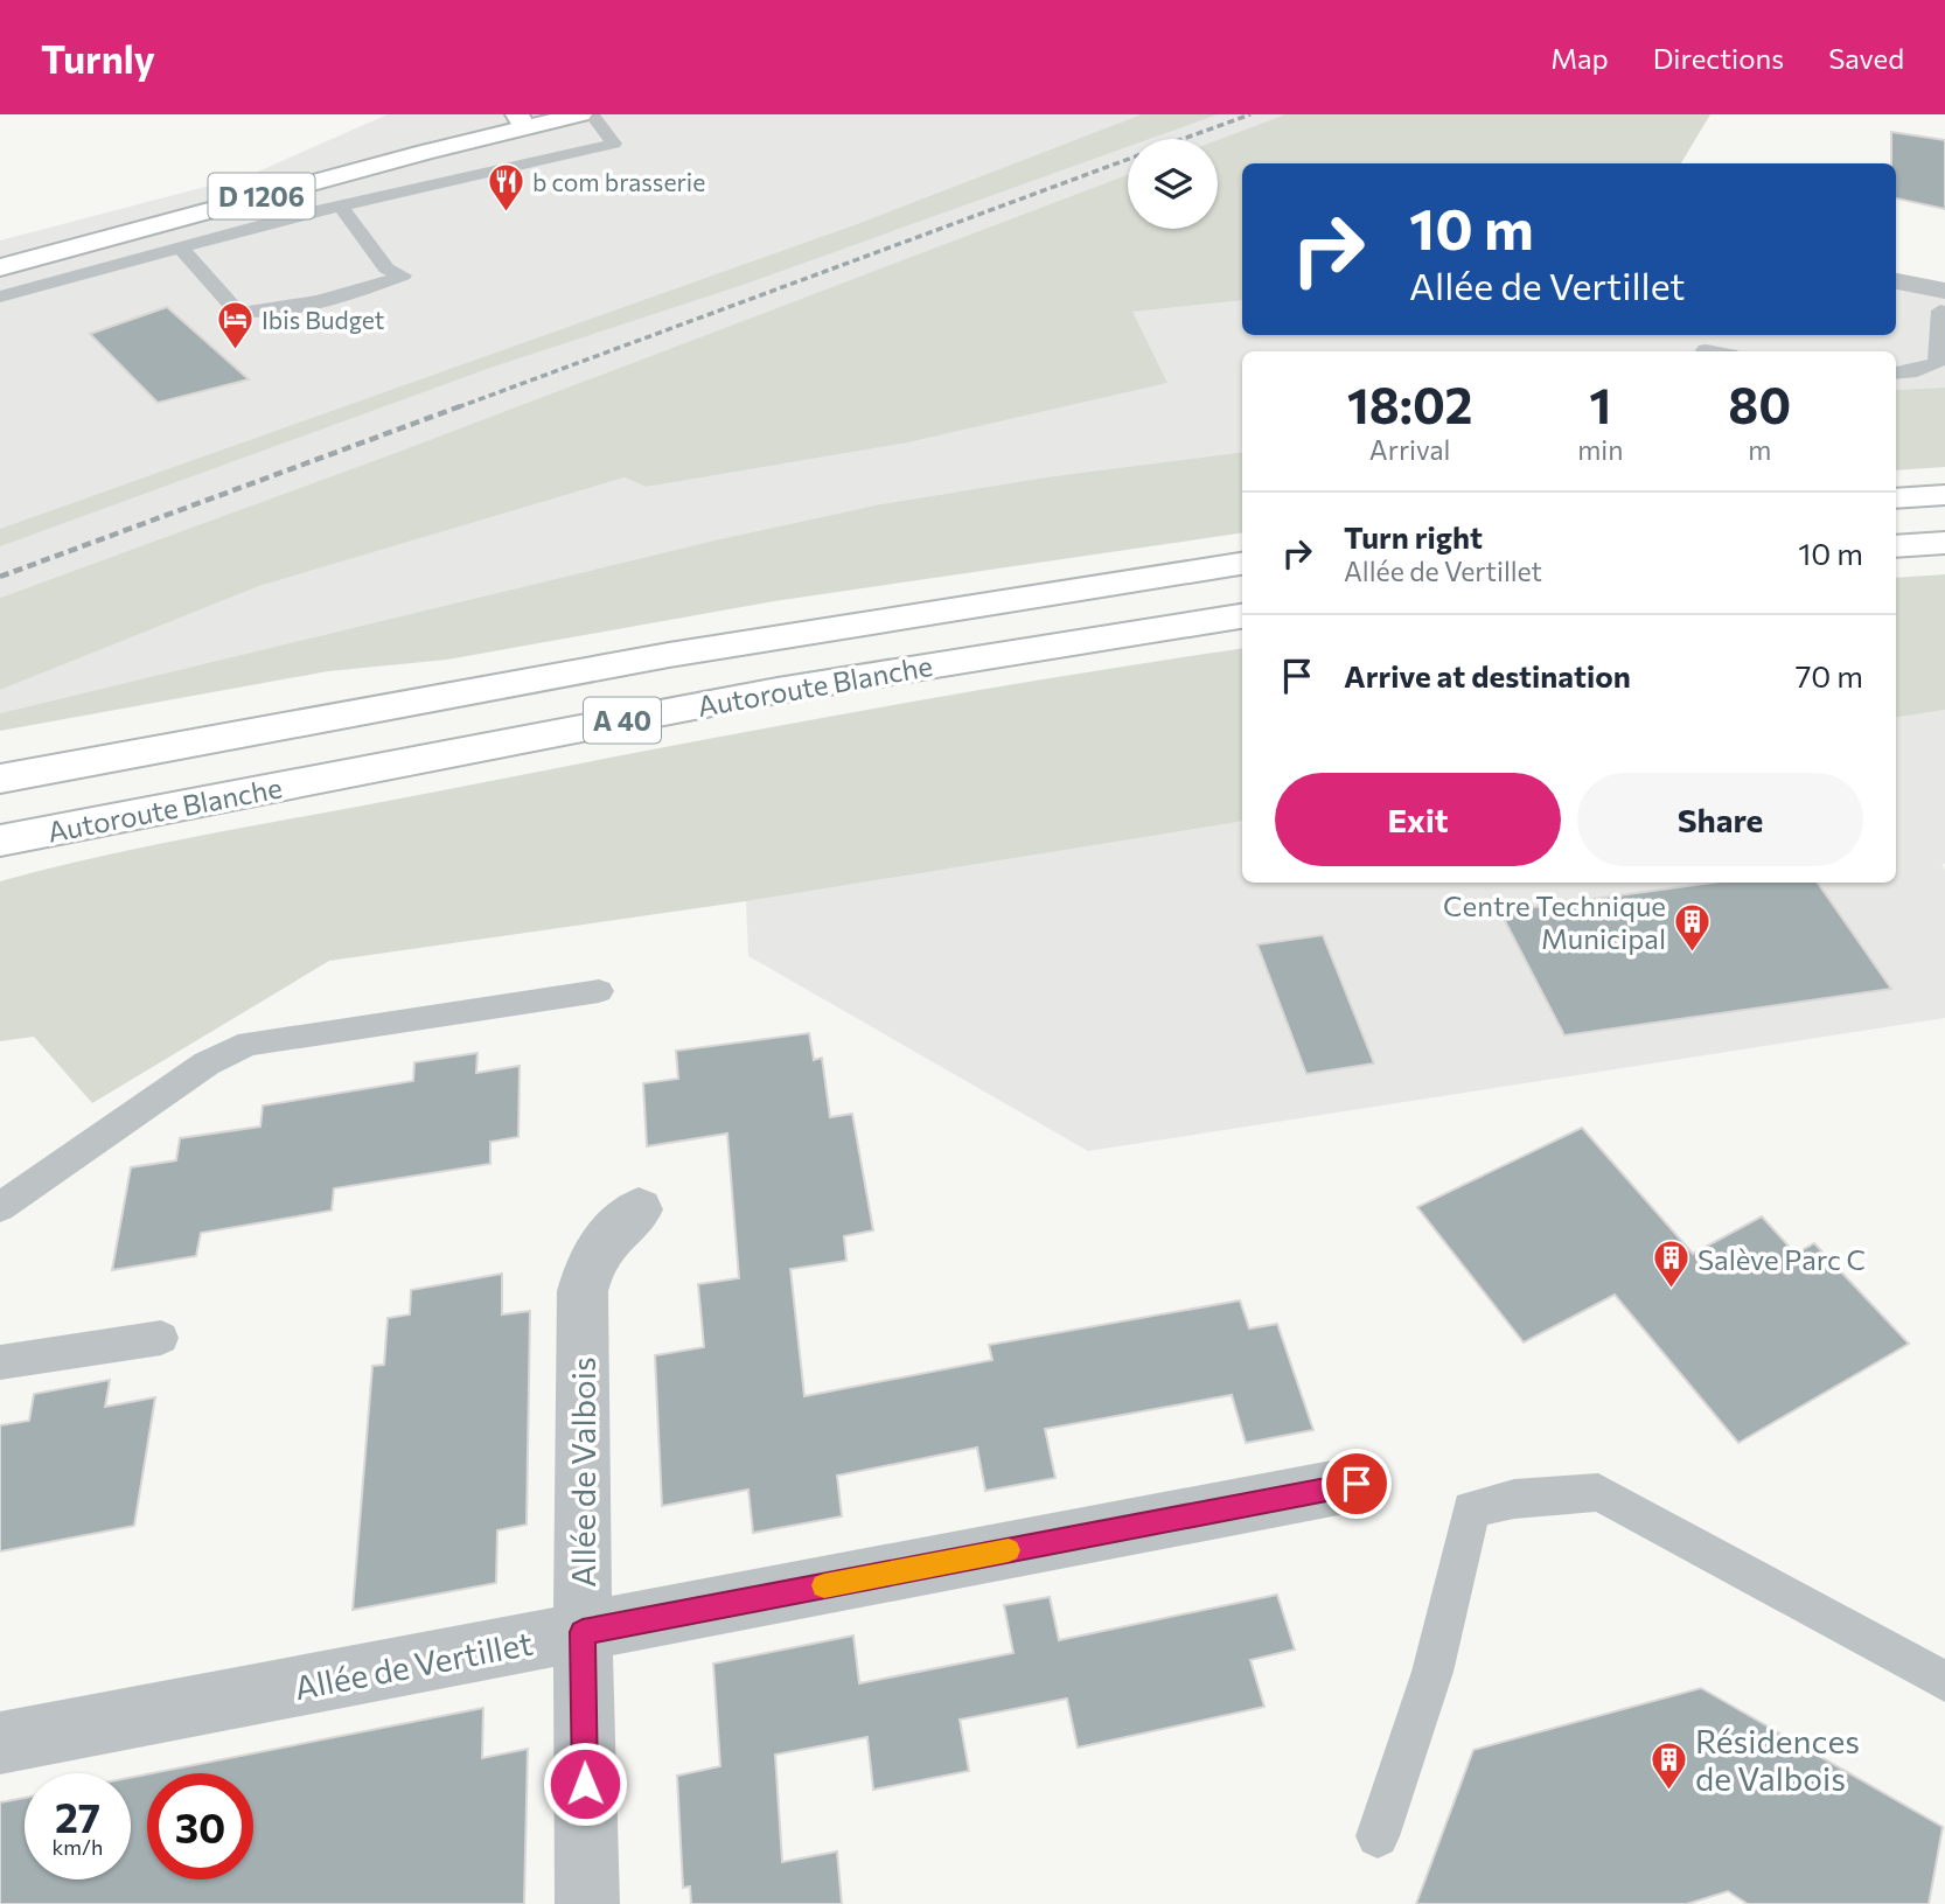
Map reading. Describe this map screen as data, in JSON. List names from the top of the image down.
{
  "streets": {
    "main road": ["D 1206", "Autoroute Blanche", "A 40"],
    "street": ["Allée de Valbois", "Allée de Vertillet"]
  },
  "crossings": [
    ["Allée de Valbois", "Allée de Vertillet"]
  ],
  "places": {
    "restaurant": ["b com brasserie"],
    "hotel": ["Ibis Budget"],
    "building": ["Centre Technique Municipal", "Salève Parc C", "Résidences de Valbois"]
  },
  "page": {
    "header": "Turnly",
    "nav": ["Map", "Directions", "Saved"],
    "turn": ["10 m", "Allée de Vertillet"],
    "eta": [
      "18:02",
      "Arrival",
      "1",
      "min",
      "80",
      "m"
    ],
    "list": [
      {
        "name": "Turn right",
        "note": "Allée de Vertillet",
        "value": "10 m"
      },
      {
        "name": "Arrive at destination",
        "value": "70 m"
      }
    ],
    "buttons": ["Exit", "Share"],
    "speed": "27 km/h",
    "limit": "30"
  }
}
